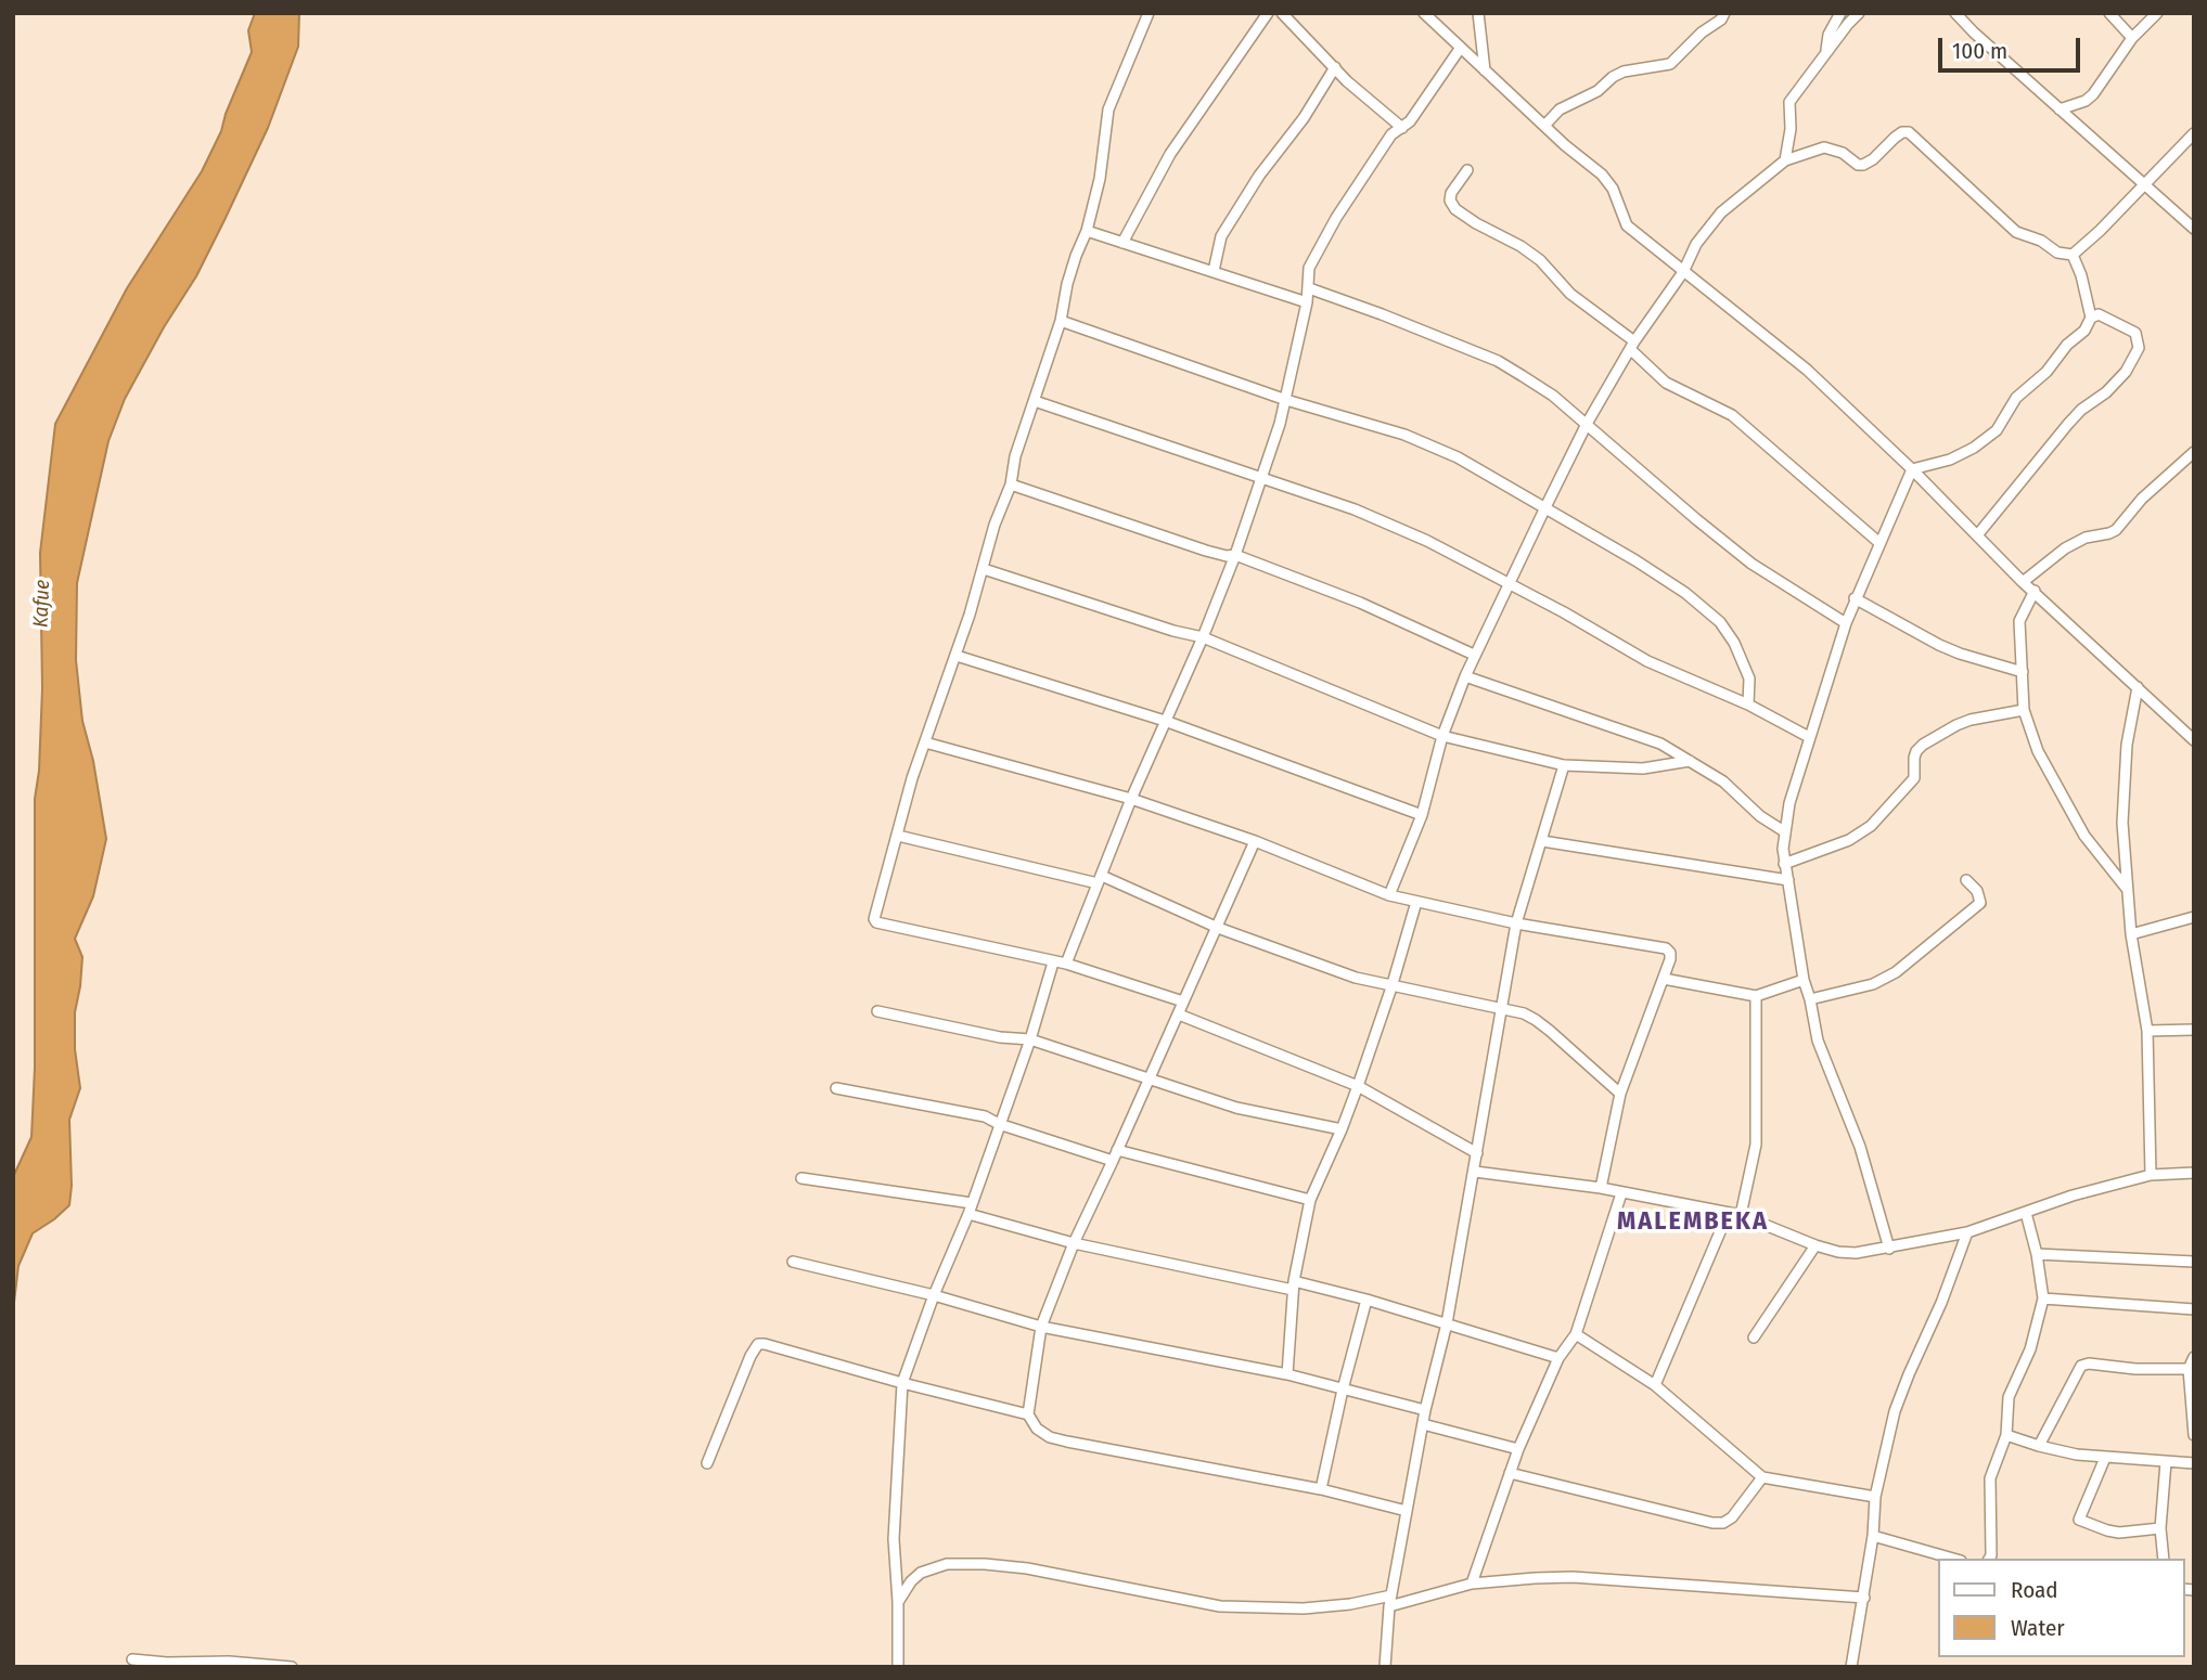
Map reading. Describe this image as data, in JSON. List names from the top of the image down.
{
  "districts": ["MALEMBEKA"],
  "water": ["Kafue"],
  "legend": ["Road", "Water"],
  "scale_bar": "100 m"
}
